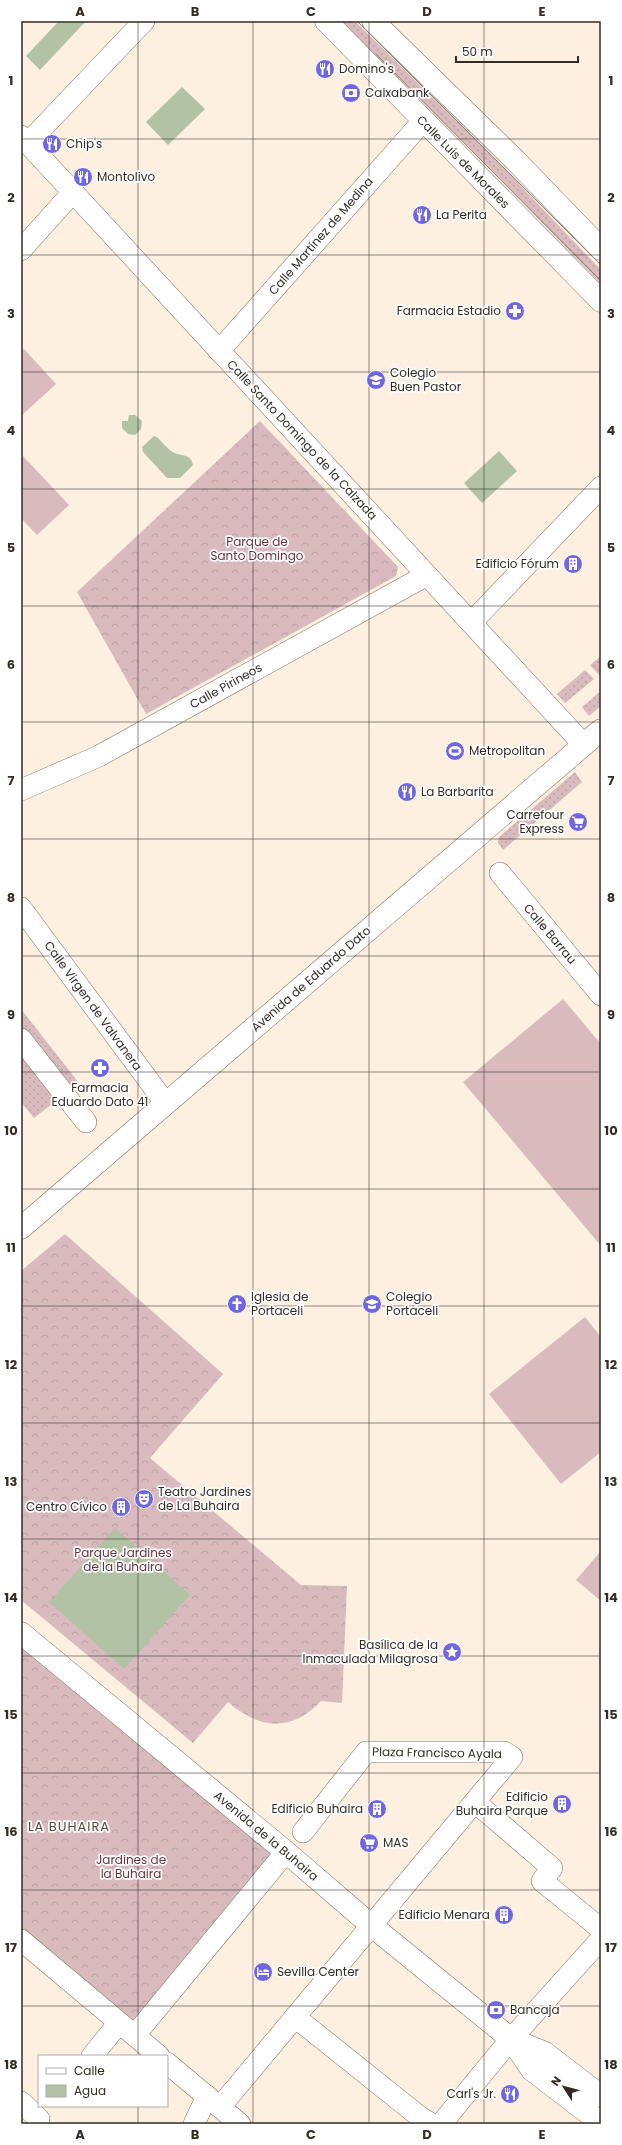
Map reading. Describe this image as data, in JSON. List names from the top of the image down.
{
  "streets": {
    "main road": ["Calle Luis de Morales", "Avenida de Eduardo Dato", "Avenida de la Buhaira"],
    "street": [
      "Calle Martínez de Medina",
      "Calle Santo Domingo de la Calzada",
      "Calle Pirineos",
      "Calle Barrau",
      "Calle Virgen de Valvanera",
      "Plaza Francisco Ayala"
    ]
  },
  "crossings": [
    ["Calle Luis de Morales", "Calle Martínez de Medina"],
    ["Calle Martínez de Medina", "Calle Santo Domingo de la Calzada"],
    ["Calle Santo Domingo de la Calzada", "Calle Pirineos"],
    ["Calle Santo Domingo de la Calzada", "Avenida de Eduardo Dato"],
    ["Avenida de Eduardo Dato", "Calle Virgen de Valvanera"]
  ],
  "districts": ["LA BUHAIRA"],
  "parks": ["Parque de Santo Domingo", "Parque Jardines de la Buhaira", "Jardines de la Buhaira"],
  "places": {
    "restaurant": [
      "Domino's",
      "Chip's",
      "Montolivo",
      "La Perita",
      "La Barbarita",
      "Carl's Jr."
    ],
    "bank": ["Caixabank", "Bancaja"],
    "pharmacy": ["Farmacia Estadio", "Farmacia Eduardo Dato 41"],
    "school or university": ["Colegio Buen Pastor", "Colegio Portaceli"],
    "building": [
      "Edificio Fórum",
      "Centro Cívico",
      "Edificio Buhaira Parque",
      "Edificio Buhaira",
      "Edificio Menara"
    ],
    "sports": ["Metropolitan"],
    "supermarket": ["Carrefour Express", "MAS"],
    "church": ["Iglesia de Portaceli"],
    "theatre": ["Teatro Jardines de La Buhaira"],
    "place": ["Basílica de la Inmaculada Milagrosa"],
    "hotel": ["Sevilla Center"]
  },
  "legend": ["Calle", "Agua"],
  "scale_bar": "50 m",
  "north": "top left",
  "grid": {
    "columns": [
      "A",
      "B",
      "C",
      "D",
      "E"
    ],
    "rows": [
      "1",
      "2",
      "3",
      "4",
      "5",
      "6",
      "7",
      "8",
      "9",
      "10",
      "11",
      "12",
      "13",
      "14",
      "15",
      "16",
      "17",
      "18"
    ]
  }
}
